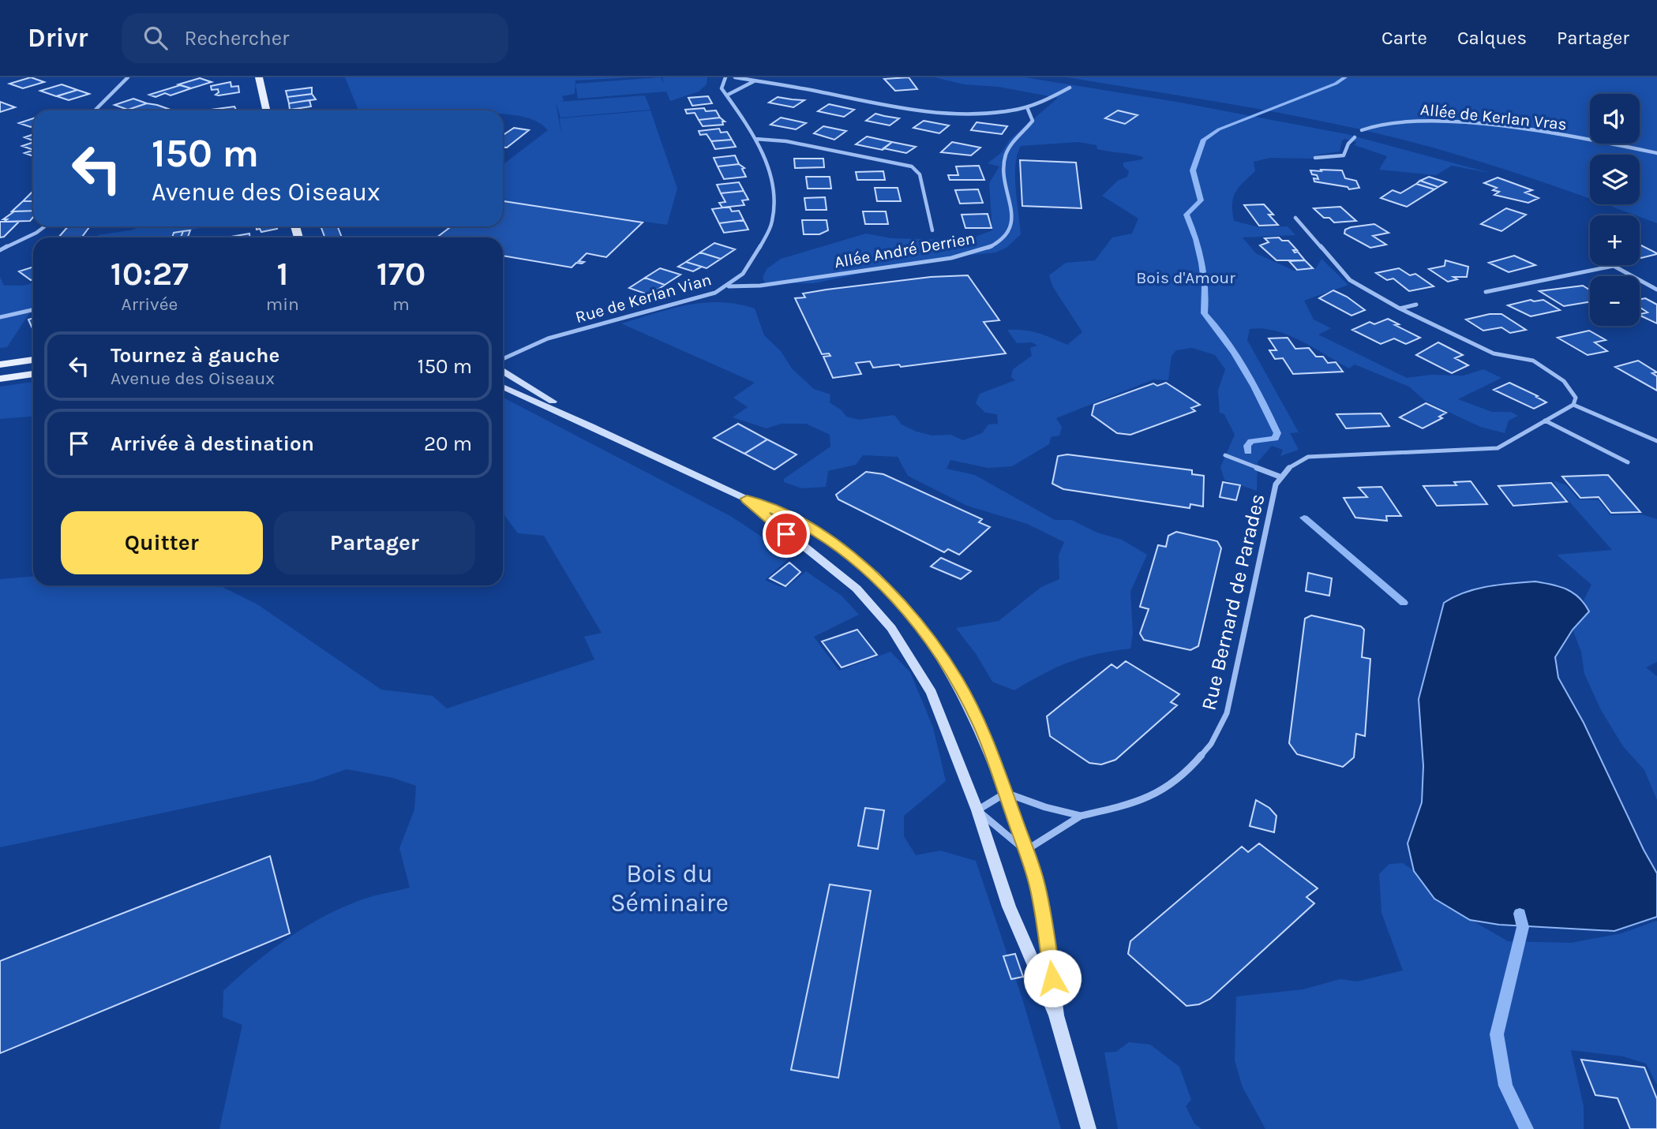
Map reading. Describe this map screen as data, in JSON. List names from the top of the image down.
{
  "streets": {
    "street": [
      "Allée de Kerlan Vras",
      "Allée André Derrien",
      "Rue de Kerlan Vian",
      "Rue Bernard de Parades"
    ]
  },
  "crossings": [
    ["Allée André Derrien", "Rue de Kerlan Vian"]
  ],
  "parks": ["Bois d'Amour", "Bois du Séminaire"],
  "page": {
    "header": "Drivr",
    "search": "Rechercher",
    "nav": ["Carte", "Calques", "Partager"],
    "map_buttons": ["+", "−"],
    "turn": ["150 m", "Avenue des Oiseaux"],
    "eta": [
      "10:27",
      "Arrivée",
      "1",
      "min",
      "170",
      "m"
    ],
    "list": [
      {
        "name": "Tournez à gauche",
        "note": "Avenue des Oiseaux",
        "value": "150 m"
      },
      {
        "name": "Arrivée à destination",
        "value": "20 m"
      }
    ],
    "buttons": ["Quitter", "Partager"]
  }
}
